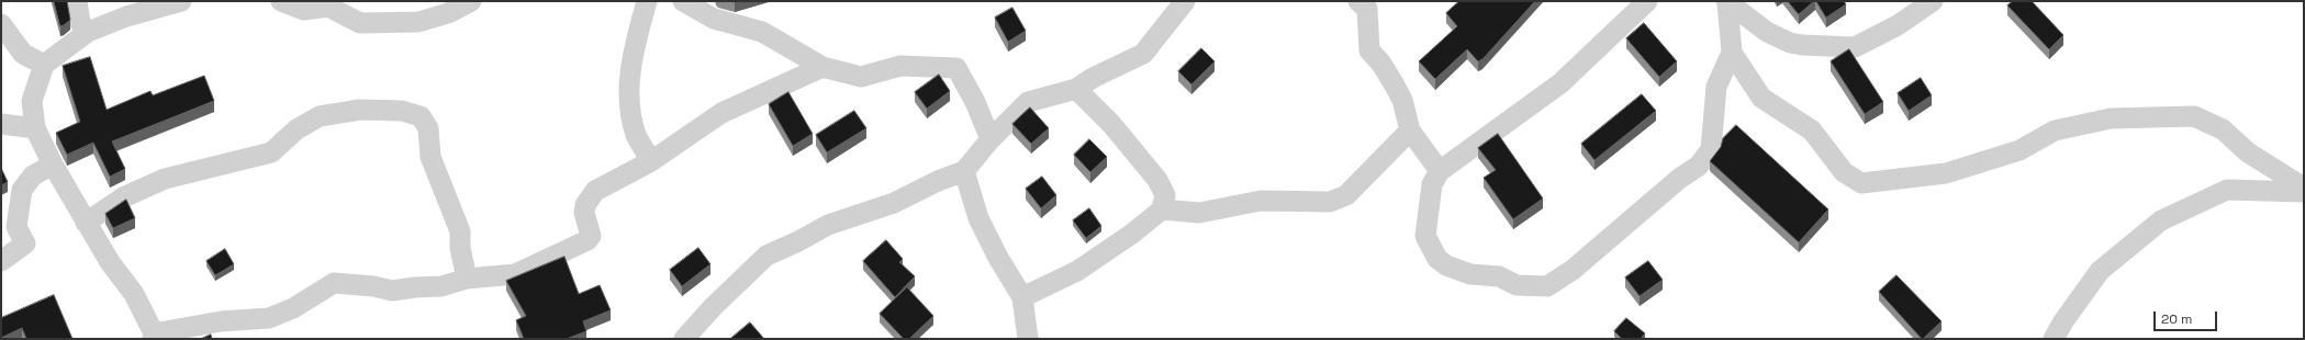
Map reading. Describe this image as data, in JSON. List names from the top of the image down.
{
  "scale_bar": "20 m"
}
